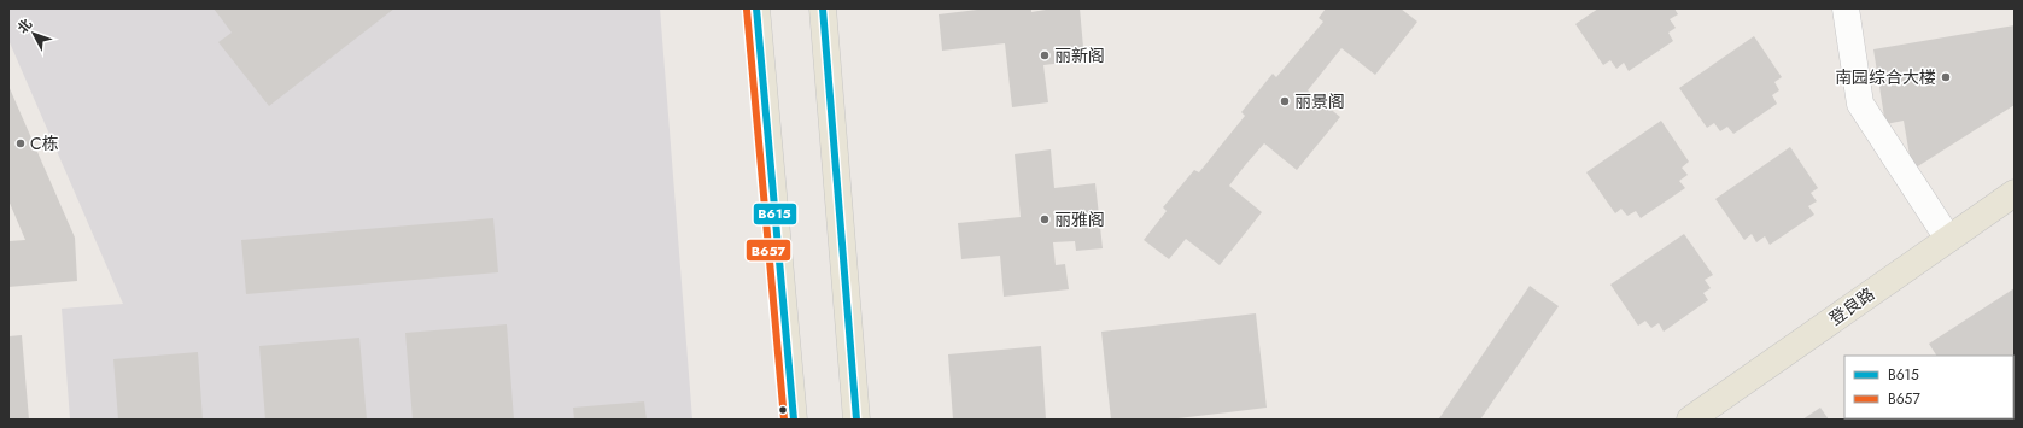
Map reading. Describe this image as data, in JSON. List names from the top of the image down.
{
  "streets": {
    "main road": ["登良路"]
  },
  "places": [
    "丽新阁",
    "南园综合大楼",
    "丽景阁",
    "C栋",
    "丽雅阁"
  ],
  "lines": ["transit line B615", "transit line B657"],
  "legend": ["B615", "B657"],
  "north": "top left"
}
